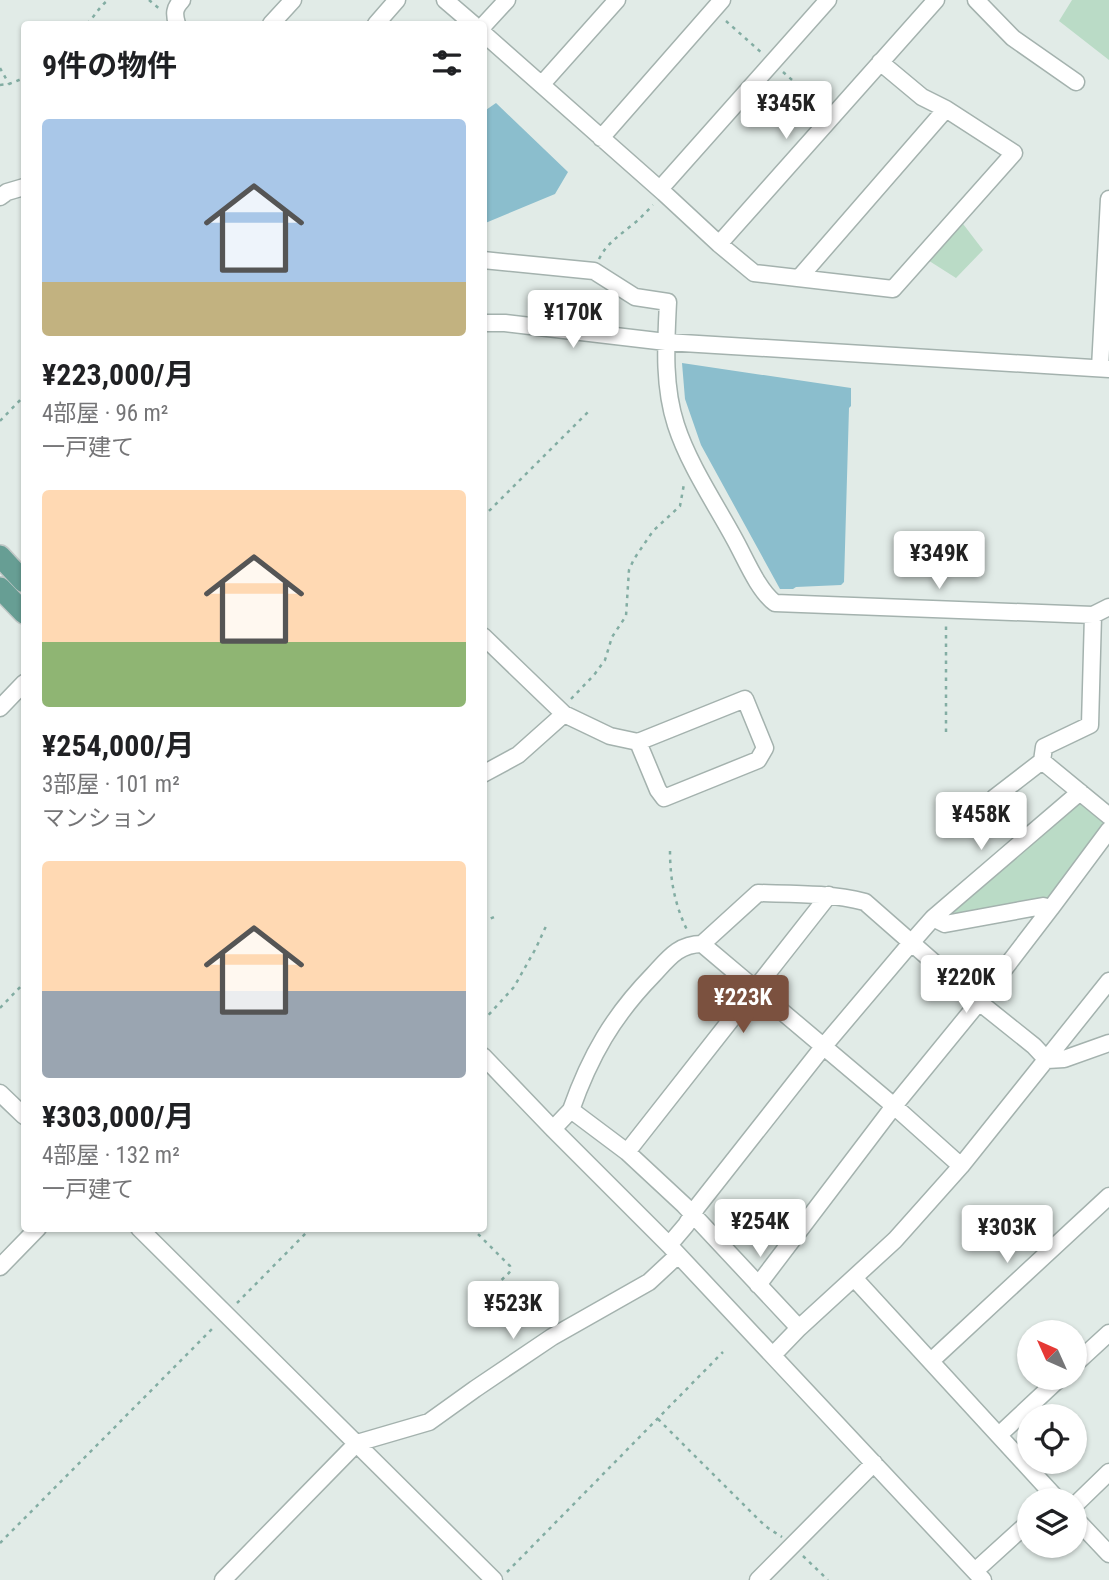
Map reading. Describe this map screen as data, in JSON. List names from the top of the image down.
{
  "north": "top left",
  "page": {
    "heading": "9件の物件",
    "price": [
      "¥345K",
      "¥170K",
      "¥349K",
      "¥458K",
      "¥220K",
      "¥223K",
      "¥254K",
      "¥303K",
      "¥523K"
    ],
    "list": [
      {
        "name": "¥223,000/月",
        "note": "4部屋 · 96 m² · 一戸建て"
      },
      {
        "name": "¥254,000/月",
        "note": "3部屋 · 101 m² · マンション"
      },
      {
        "name": "¥303,000/月",
        "note": "4部屋 · 132 m² · 一戸建て"
      }
    ]
  }
}
